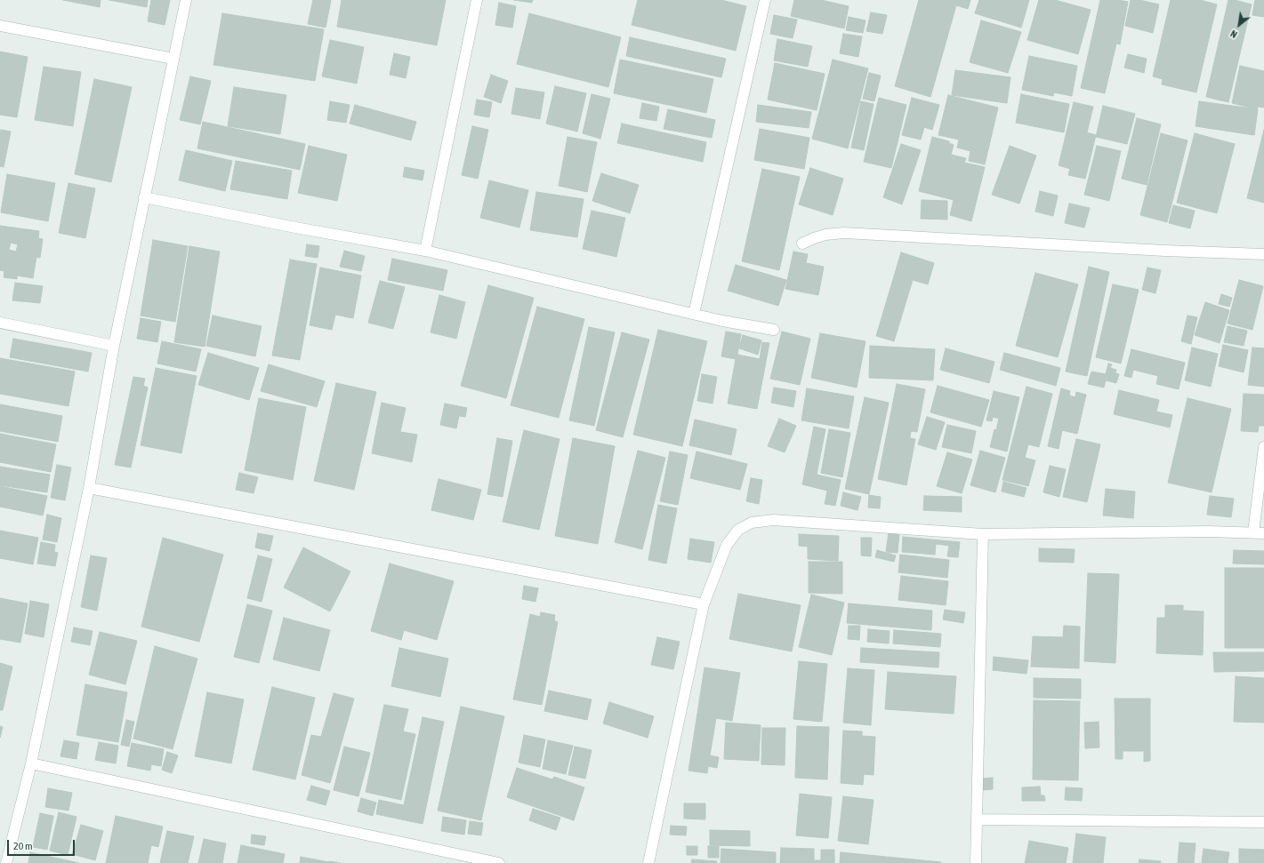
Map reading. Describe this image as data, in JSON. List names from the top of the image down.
{
  "scale_bar": "20 m",
  "north": "bottom left"
}
